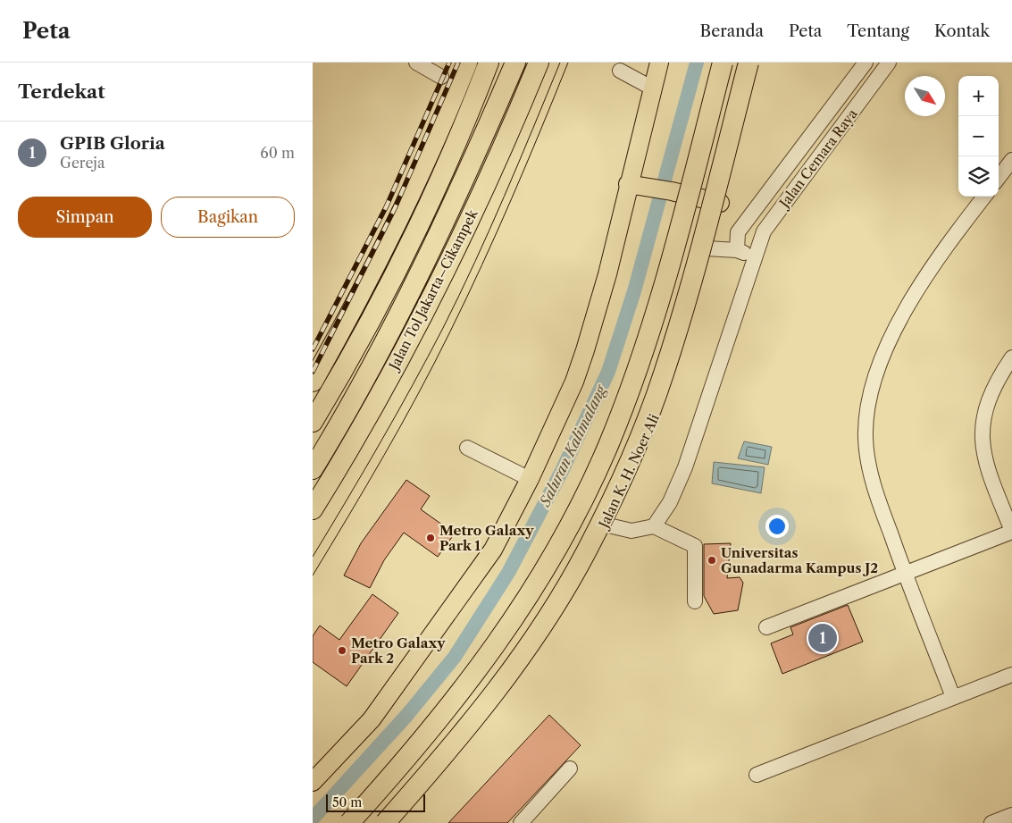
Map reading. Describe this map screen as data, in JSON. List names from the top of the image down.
{
  "streets": {
    "highway": ["Jalan Tol Jakarta–Cikampek"],
    "main road": ["Jalan K. H. Noer Ali"],
    "street": ["Jalan Cemara Raya"]
  },
  "water": ["Saluran Kalimalang"],
  "places": ["Metro Galaxy Park 1", "Universitas Gunadarma Kampus J2", "Metro Galaxy Park 2"],
  "scale_bar": "50 m",
  "north": "bottom right",
  "page": {
    "header": "Peta",
    "nav": [
      "Beranda",
      "Peta",
      "Tentang",
      "Kontak"
    ],
    "heading": "Terdekat",
    "map_buttons": ["+", "−"],
    "list": [
      {
        "mark": "1",
        "name": "GPIB Gloria",
        "note": "Gereja",
        "value": "60 m"
      }
    ],
    "buttons": ["Simpan", "Bagikan"],
    "pins": "1",
    "scale": "50 m"
  }
}
